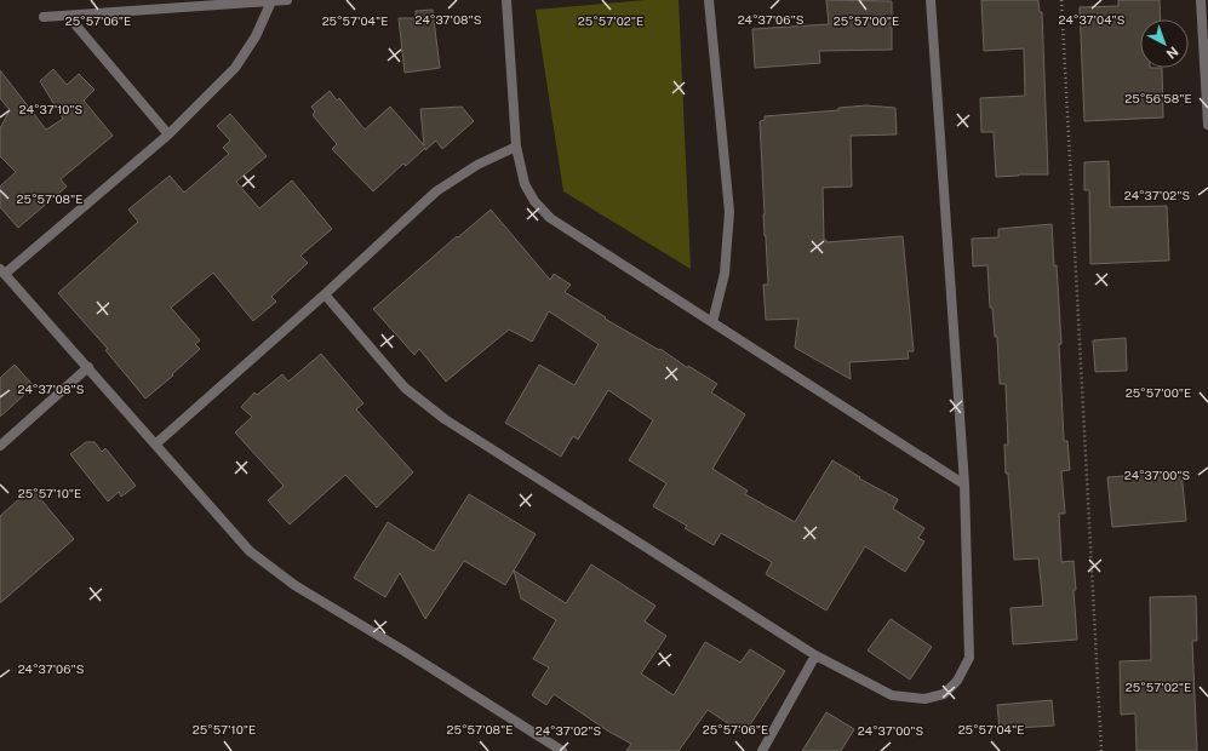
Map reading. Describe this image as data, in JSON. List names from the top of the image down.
{
  "north": "bottom right",
  "coordinates": [
    "24°37'08\"S",
    "24°37'06\"S",
    "24°37'04\"S",
    "25°57'06\"E",
    "25°57'04\"E",
    "25°57'00\"E",
    "25°57'02\"E",
    "25°56'58\"E",
    "24°37'10\"S",
    "24°37'02\"S",
    "25°57'08\"E",
    "24°37'00\"S",
    "25°57'10\"E"
  ]
}
